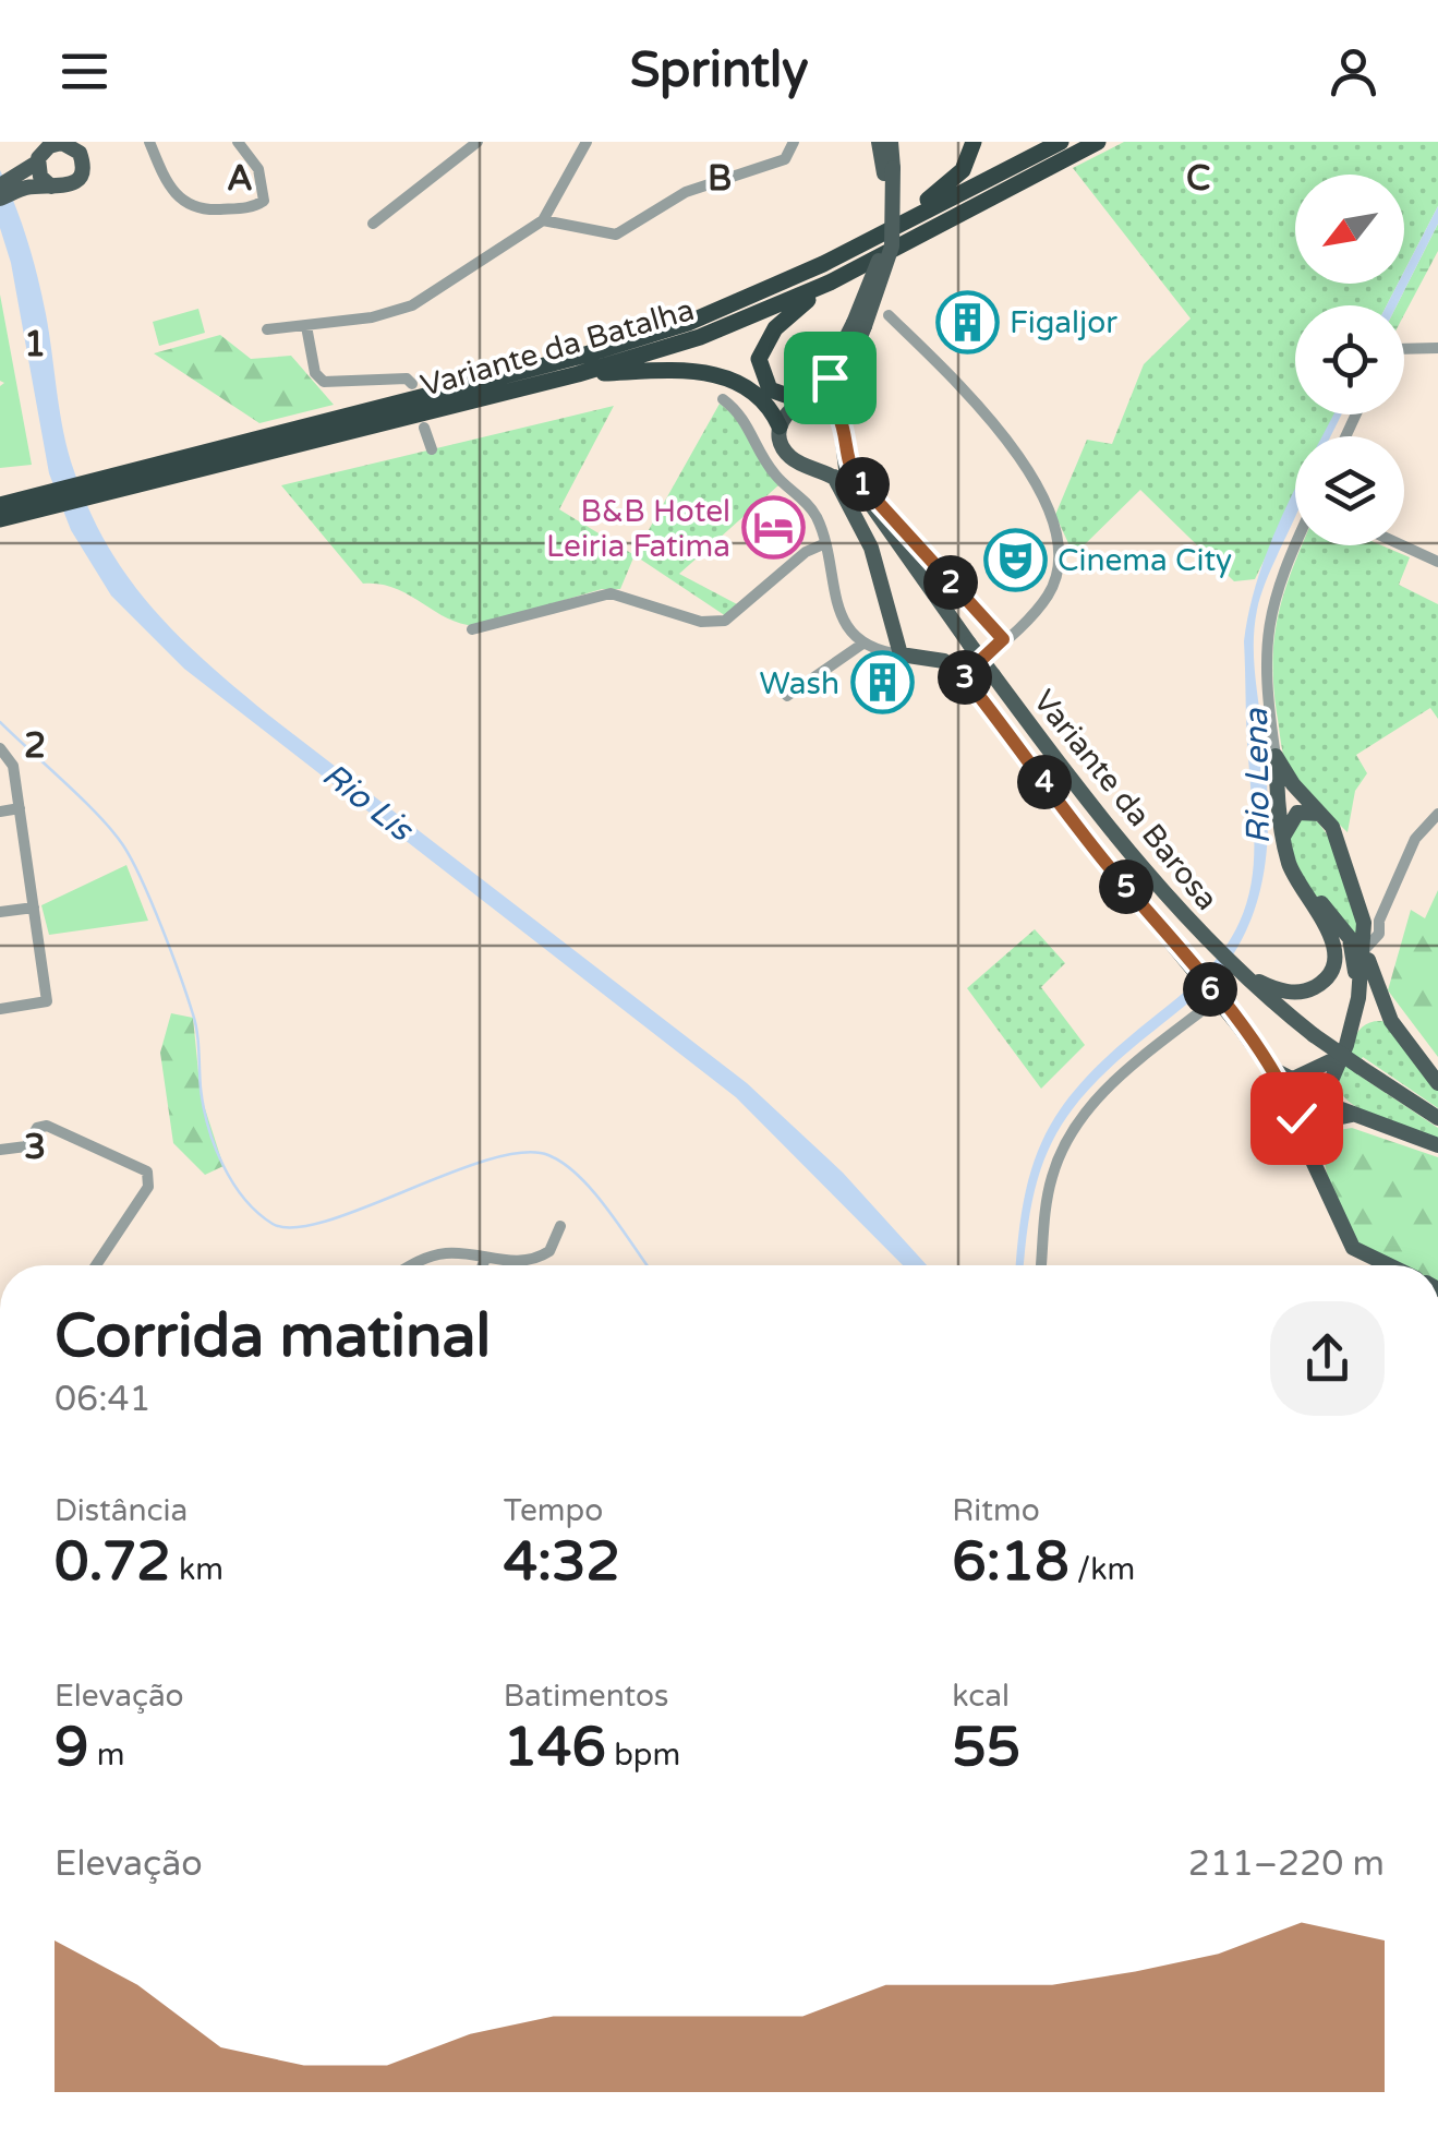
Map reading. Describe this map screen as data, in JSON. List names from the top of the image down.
{
  "streets": {
    "highway": ["Variante da Batalha"],
    "main road": ["Variante da Barosa"]
  },
  "water": ["Rio Lena", "Rio Lis"],
  "places": {
    "building": ["Figaljor", "Wash"],
    "hotel": ["B&B Hotel Leiria Fatima"],
    "theatre": ["Cinema City"]
  },
  "north": "bottom left",
  "page": {
    "header": "Sprintly",
    "pins": [
      "1",
      "2",
      "3",
      "4",
      "5",
      "6"
    ],
    "heading": ["Corrida matinal", "06:41"],
    "stats": [
      ["Distância", "0.72 km"],
      ["Tempo", "4:32"],
      ["Ritmo", "6:18 /km"],
      ["Elevação", "9 m"],
      ["Batimentos", "146 bpm"],
      ["kcal", "55"]
    ],
    "chart": ["Elevação", "211–220 m"]
  },
  "grid": {
    "columns": ["A", "B", "C"],
    "rows": ["1", "2", "3"]
  }
}
